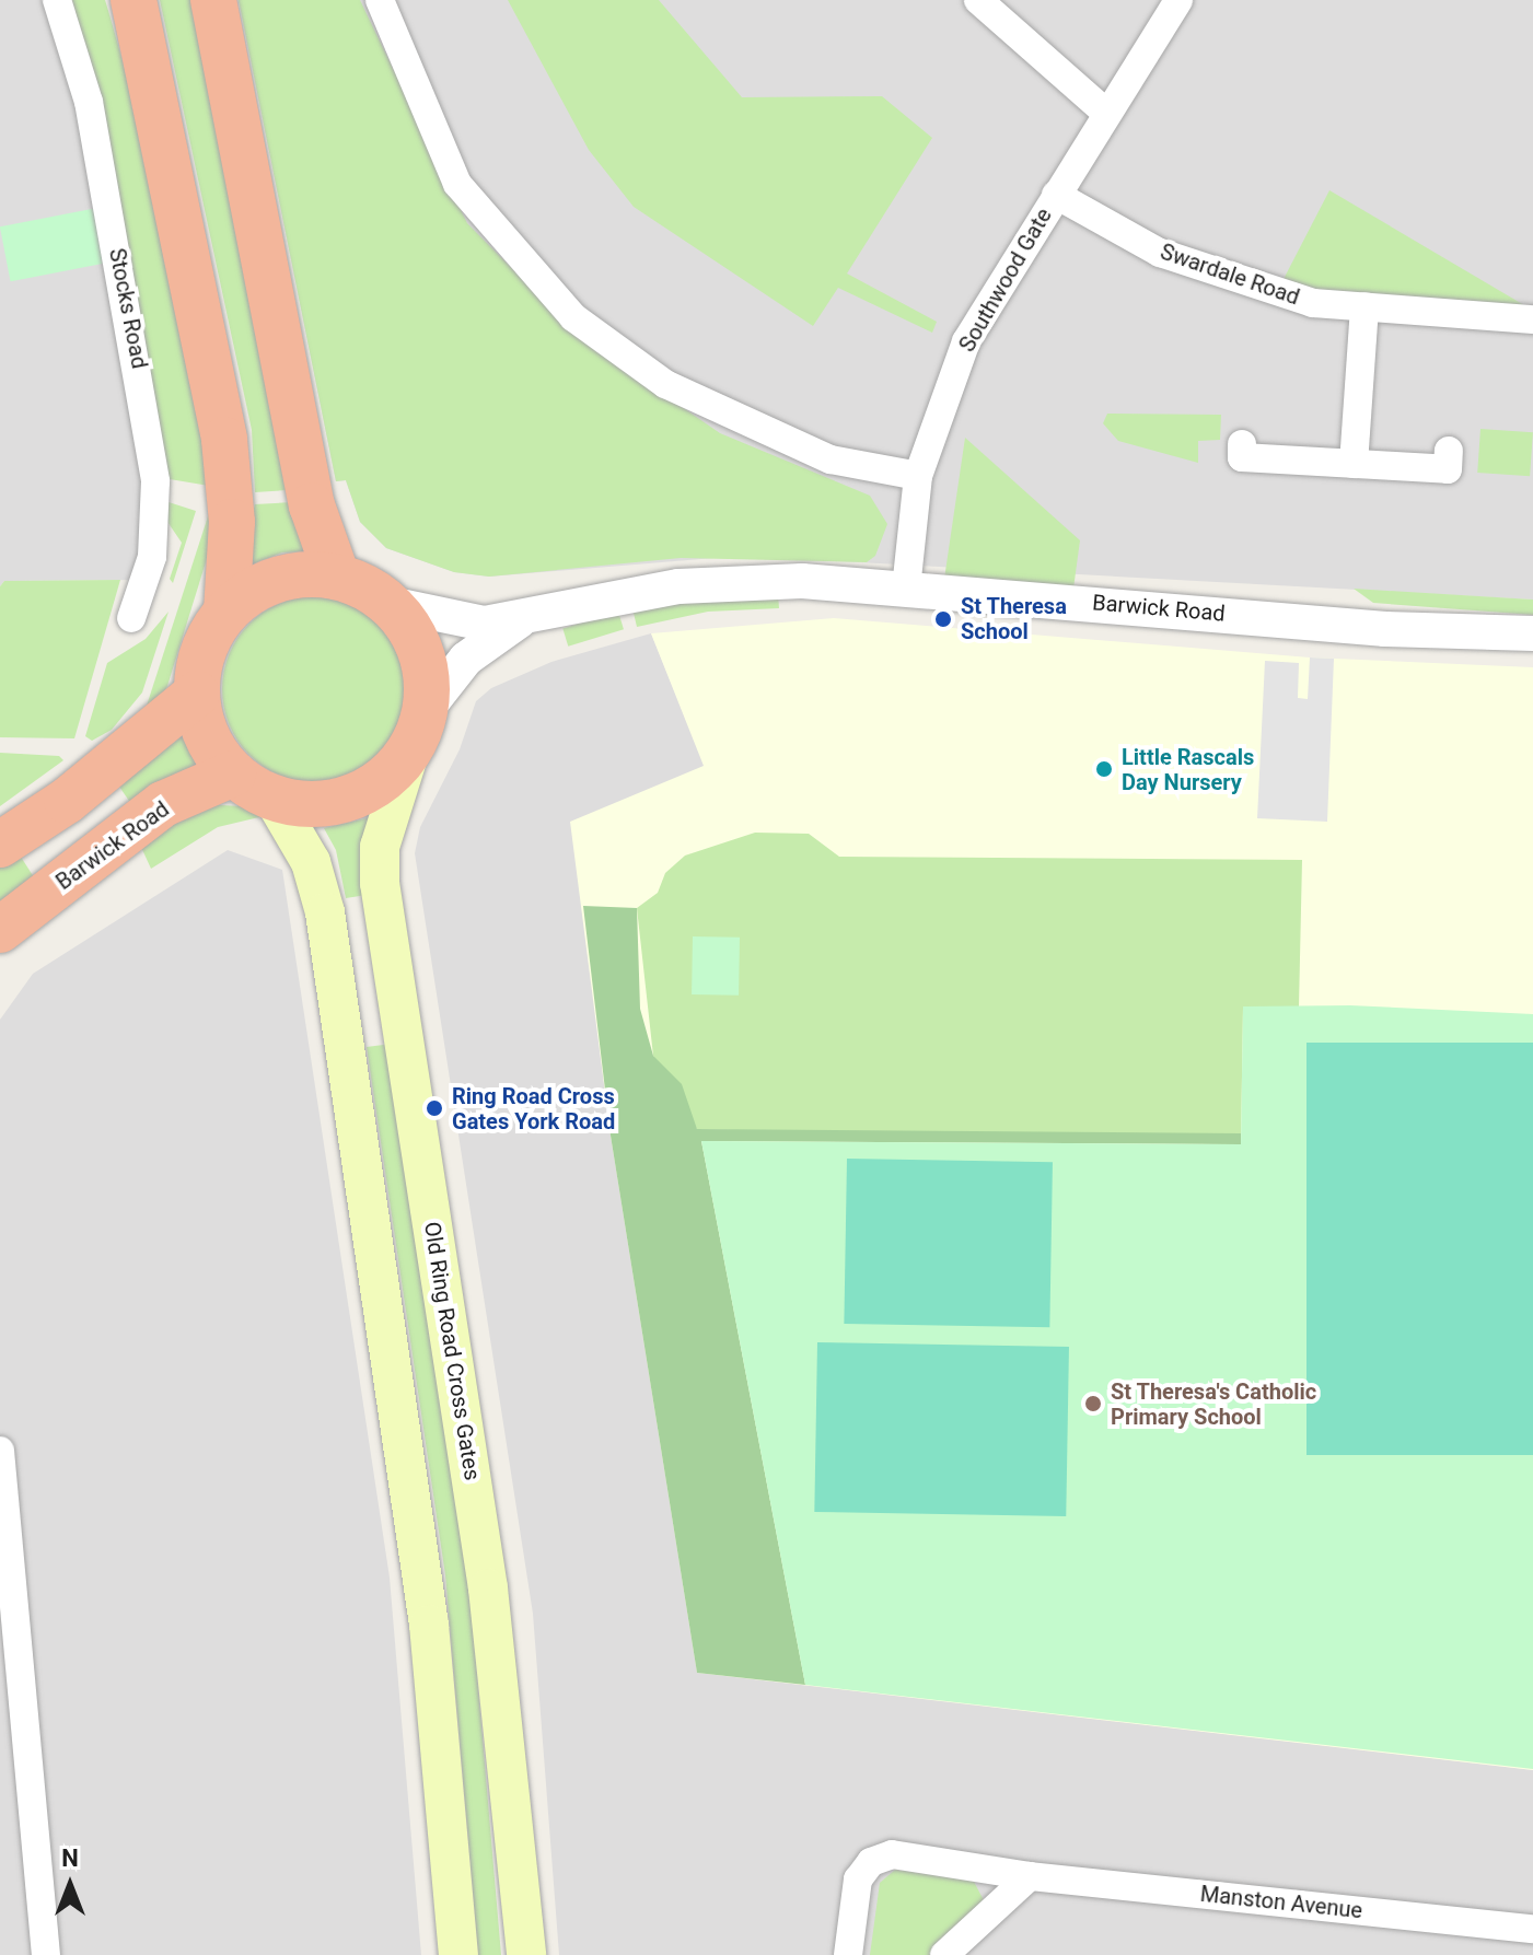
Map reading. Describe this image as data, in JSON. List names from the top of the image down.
{
  "streets": {
    "highway": ["Barwick Road"],
    "main road": ["Old Ring Road Cross Gates"],
    "street": [
      "Swardale Road",
      "Southwood Gate",
      "Stocks Road",
      "Manston Avenue"
    ]
  },
  "crossings": [
    ["Swardale Road", "Southwood Gate"],
    ["Southwood Gate", "Barwick Road"],
    ["Barwick Road", "Old Ring Road Cross Gates"]
  ],
  "places": [
    "St Theresa School",
    "Little Rascals Day Nursery",
    "Ring Road Cross Gates York Road",
    "St Theresa's Catholic Primary School"
  ],
  "north": "top"
}
